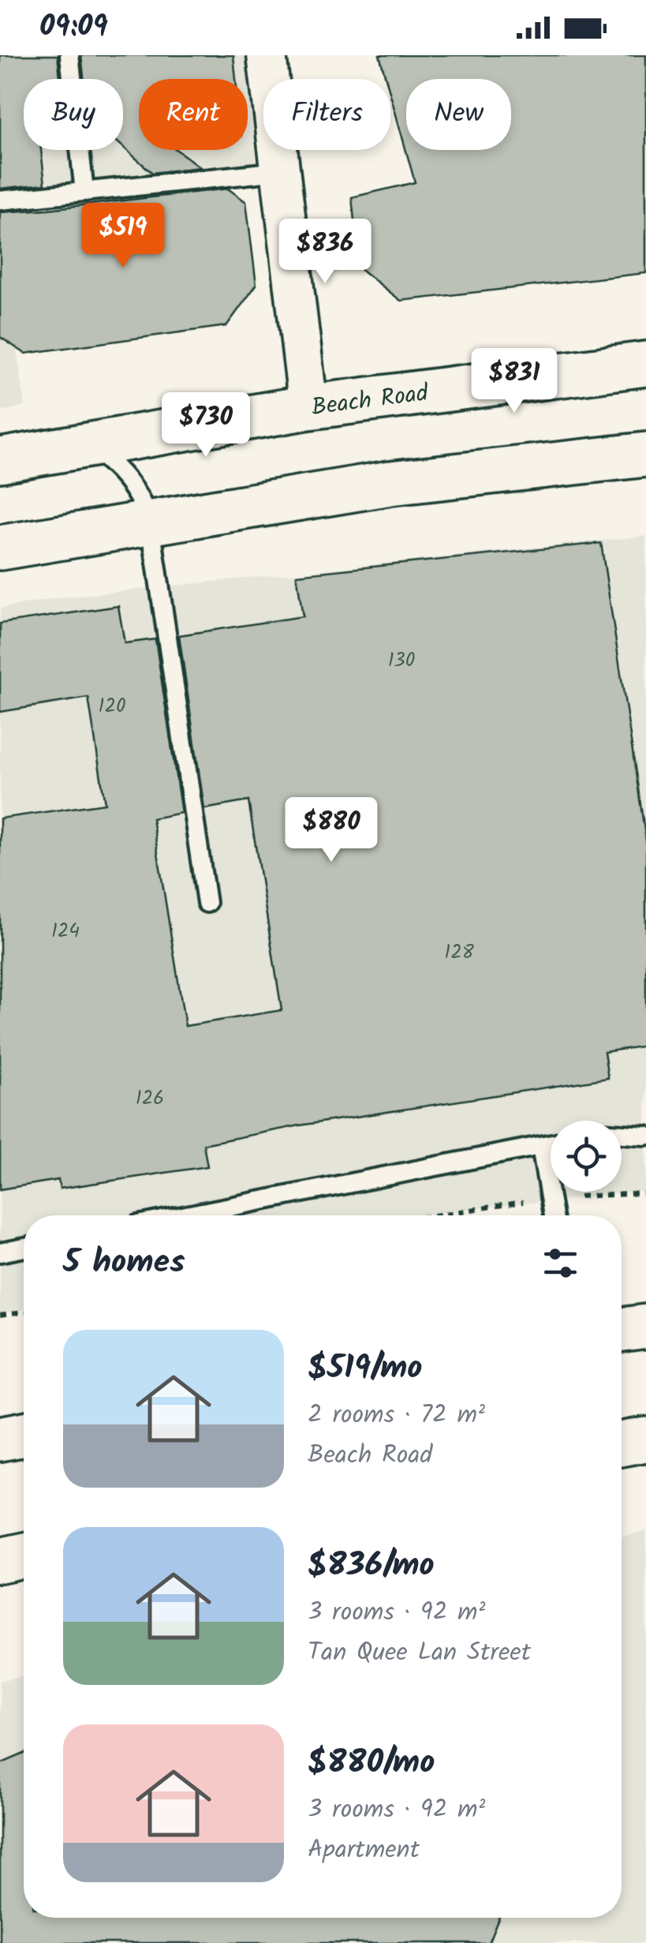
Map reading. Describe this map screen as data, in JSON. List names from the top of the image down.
{
  "streets": {
    "main road": ["Beach Road"]
  },
  "house_numbers": [
    "130",
    "120",
    "124",
    "128",
    "126"
  ],
  "page": {
    "status": "09:09",
    "chip": [
      "Buy",
      "Rent",
      "Filters",
      "New"
    ],
    "price": [
      "$519",
      "$836",
      "$831",
      "$730",
      "$880"
    ],
    "heading": "5 homes",
    "list": [
      {
        "name": "$519/mo",
        "note": "2 rooms · 72 m² · Beach Road"
      },
      {
        "name": "$836/mo",
        "note": "3 rooms · 92 m² · Tan Quee Lan Street"
      },
      {
        "name": "$880/mo",
        "note": "3 rooms · 92 m² · Apartment"
      }
    ]
  }
}
